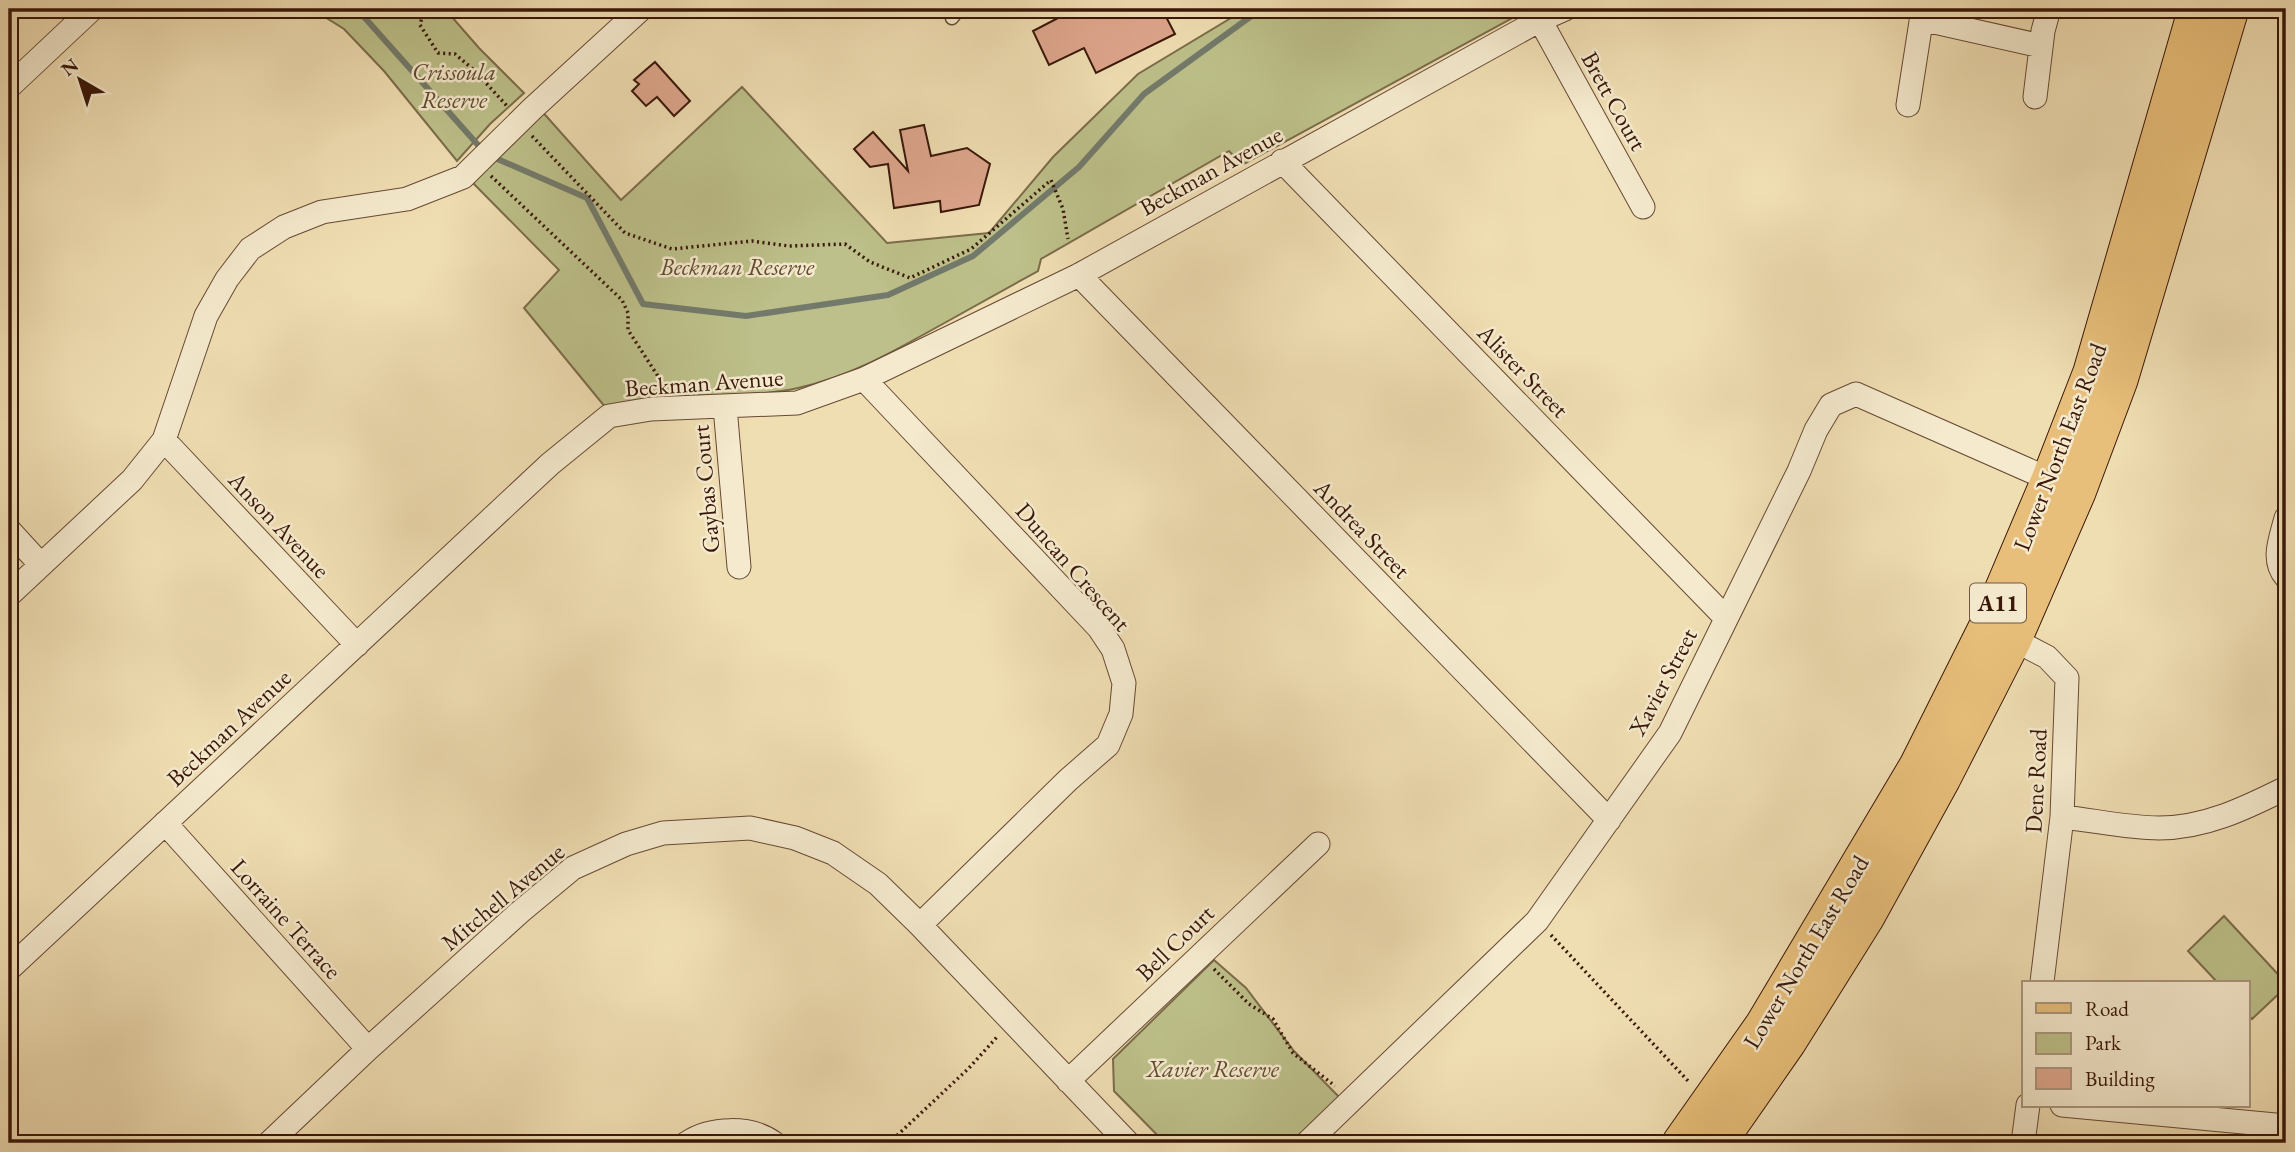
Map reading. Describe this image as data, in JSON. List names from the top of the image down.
{
  "streets": {
    "main road": ["Lower North East Road", "A11"],
    "street": [
      "Brett Court",
      "Beckman Avenue",
      "Alister Street",
      "Gaybas Court",
      "Anson Avenue",
      "Andrea Street",
      "Duncan Crescent",
      "Xavier Street",
      "Dene Road",
      "Mitchell Avenue",
      "Lorraine Terrace",
      "Bell Court"
    ]
  },
  "crossings": [
    ["Brett Court", "Beckman Avenue"],
    ["Beckman Avenue", "Alister Street"],
    ["Beckman Avenue", "Gaybas Court"],
    ["Beckman Avenue", "Anson Avenue"],
    ["Beckman Avenue", "Andrea Street"],
    ["Beckman Avenue", "Duncan Crescent"],
    ["Beckman Avenue", "Lorraine Terrace"],
    ["Alister Street", "Xavier Street"],
    ["Lower North East Road", "Xavier Street"],
    ["Lower North East Road", "Dene Road"],
    ["Andrea Street", "Xavier Street"],
    ["Duncan Crescent", "Mitchell Avenue"],
    ["Mitchell Avenue", "Lorraine Terrace"],
    ["Mitchell Avenue", "Bell Court"]
  ],
  "parks": ["Crissoula Reserve", "Beckman Reserve", "Xavier Reserve"],
  "legend": ["Road", "Park", "Building"],
  "north": "top left"
}
